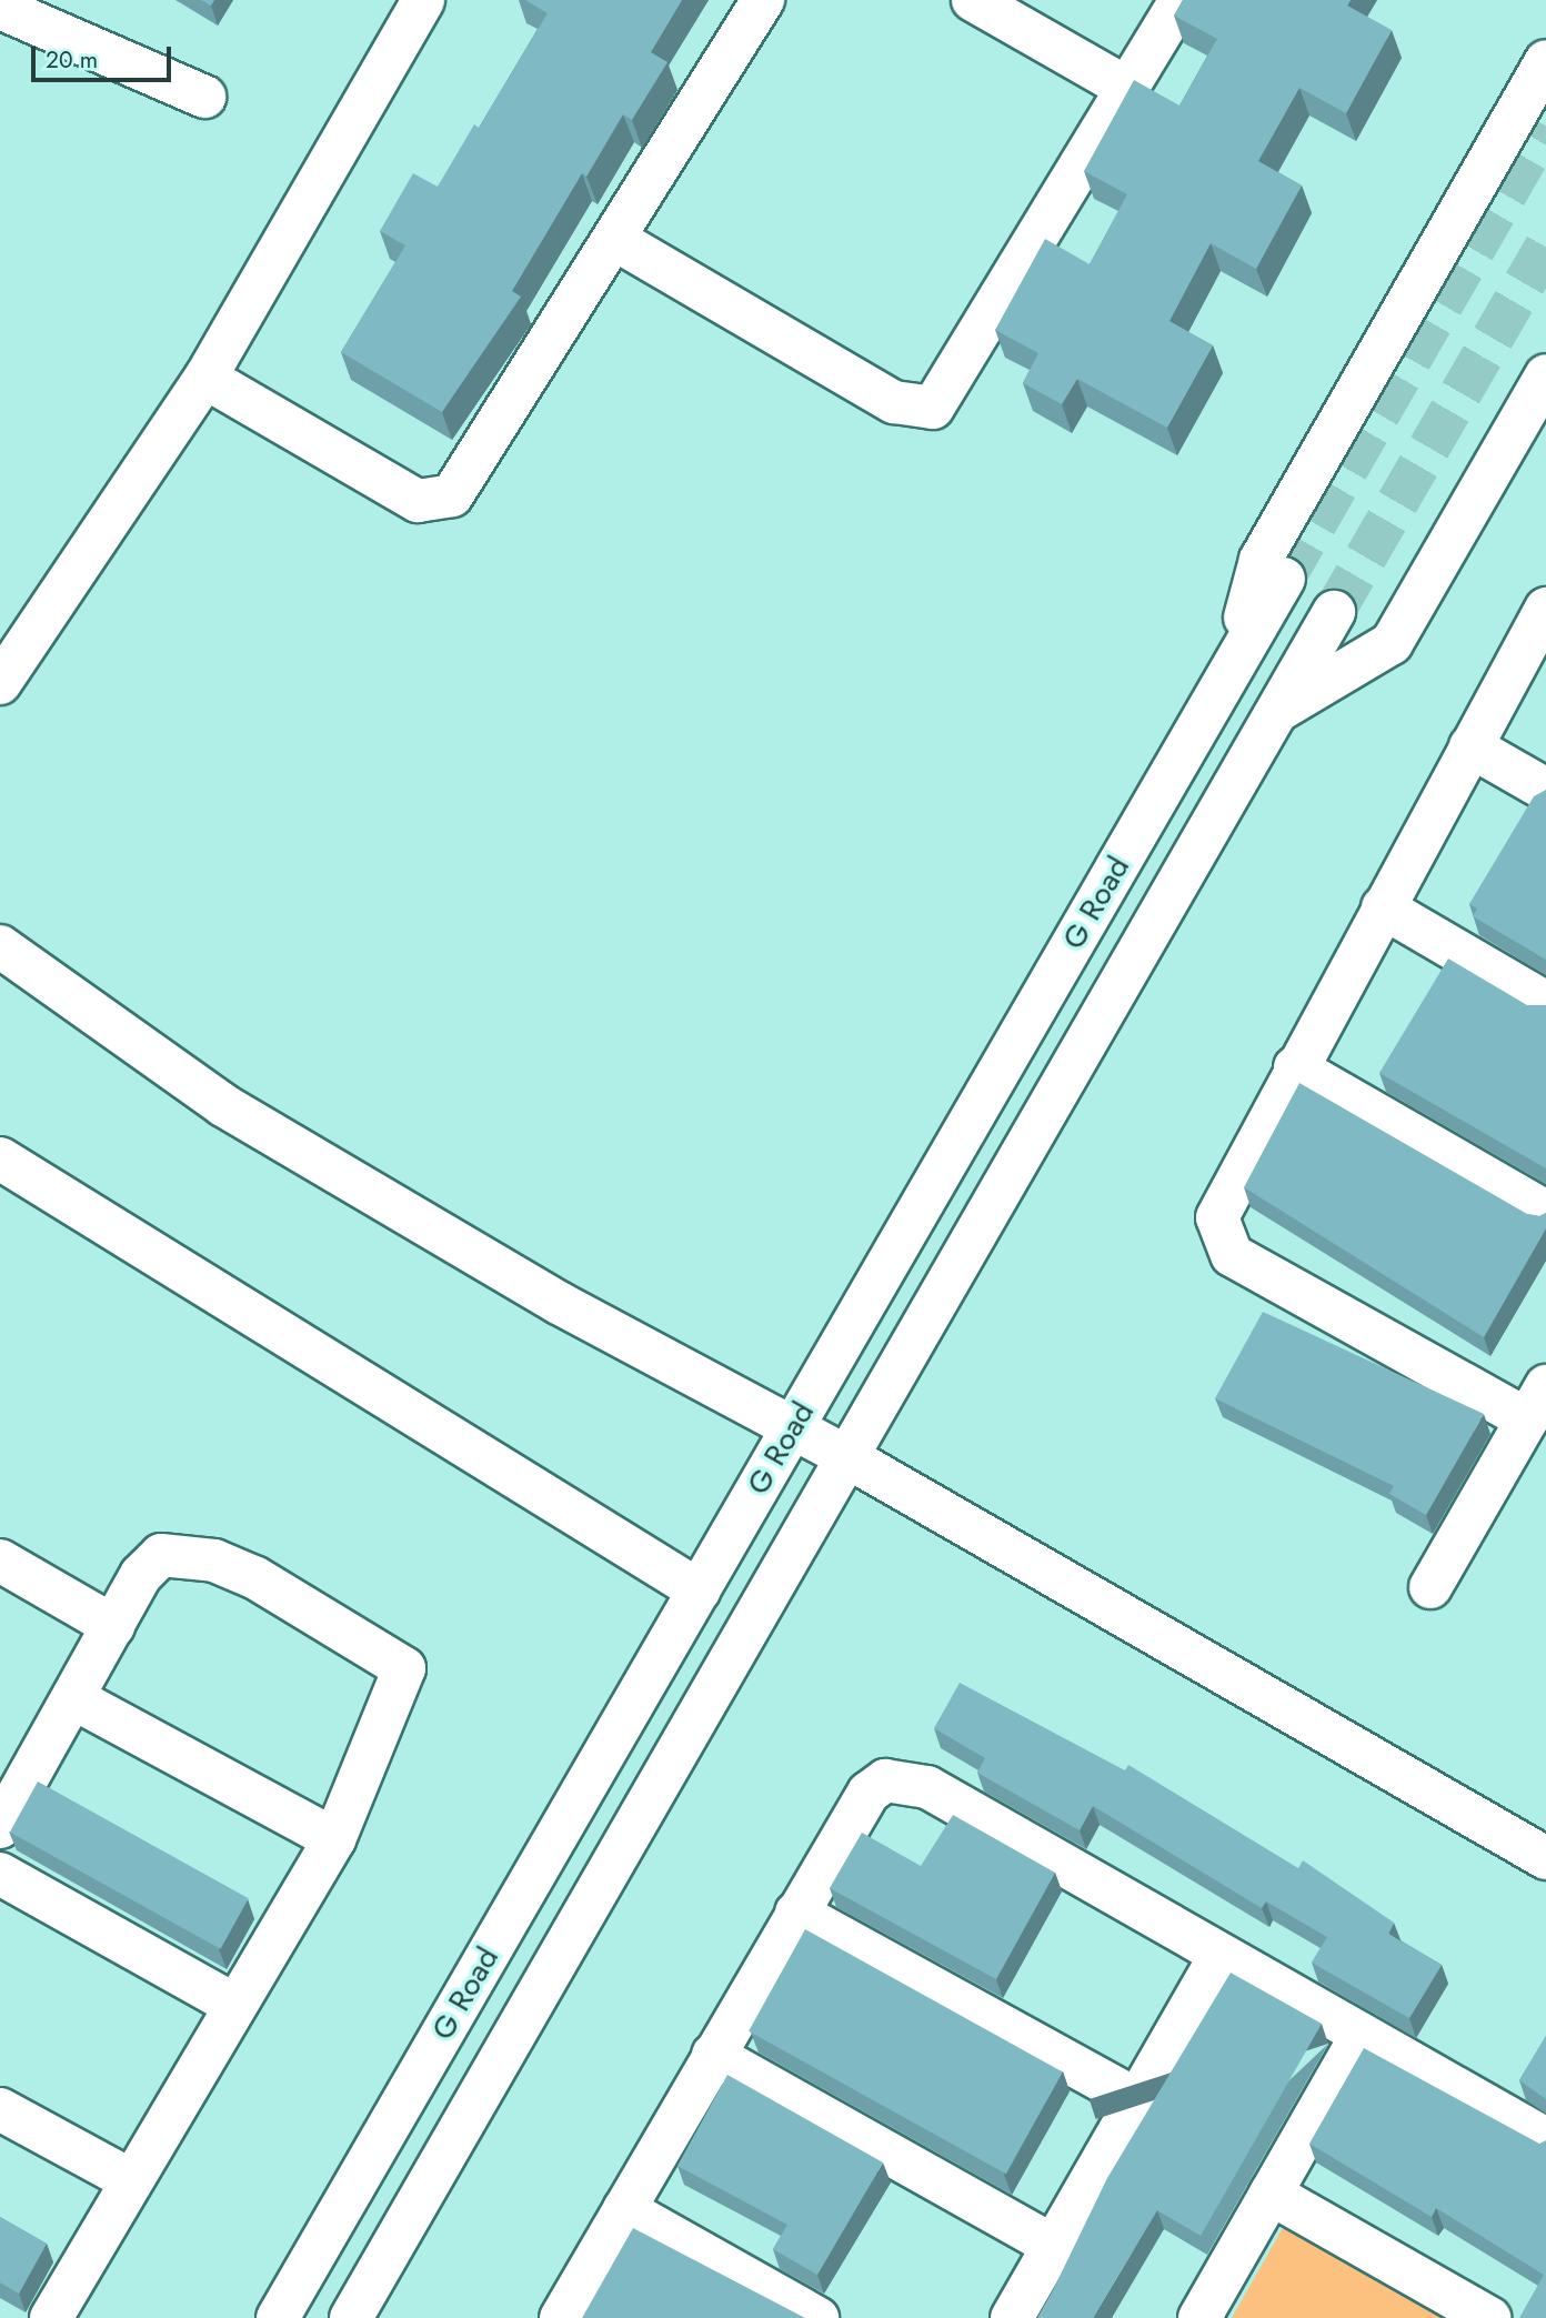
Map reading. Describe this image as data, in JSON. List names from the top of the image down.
{
  "streets": {
    "street": ["G Road"]
  },
  "scale_bar": "20 m"
}
